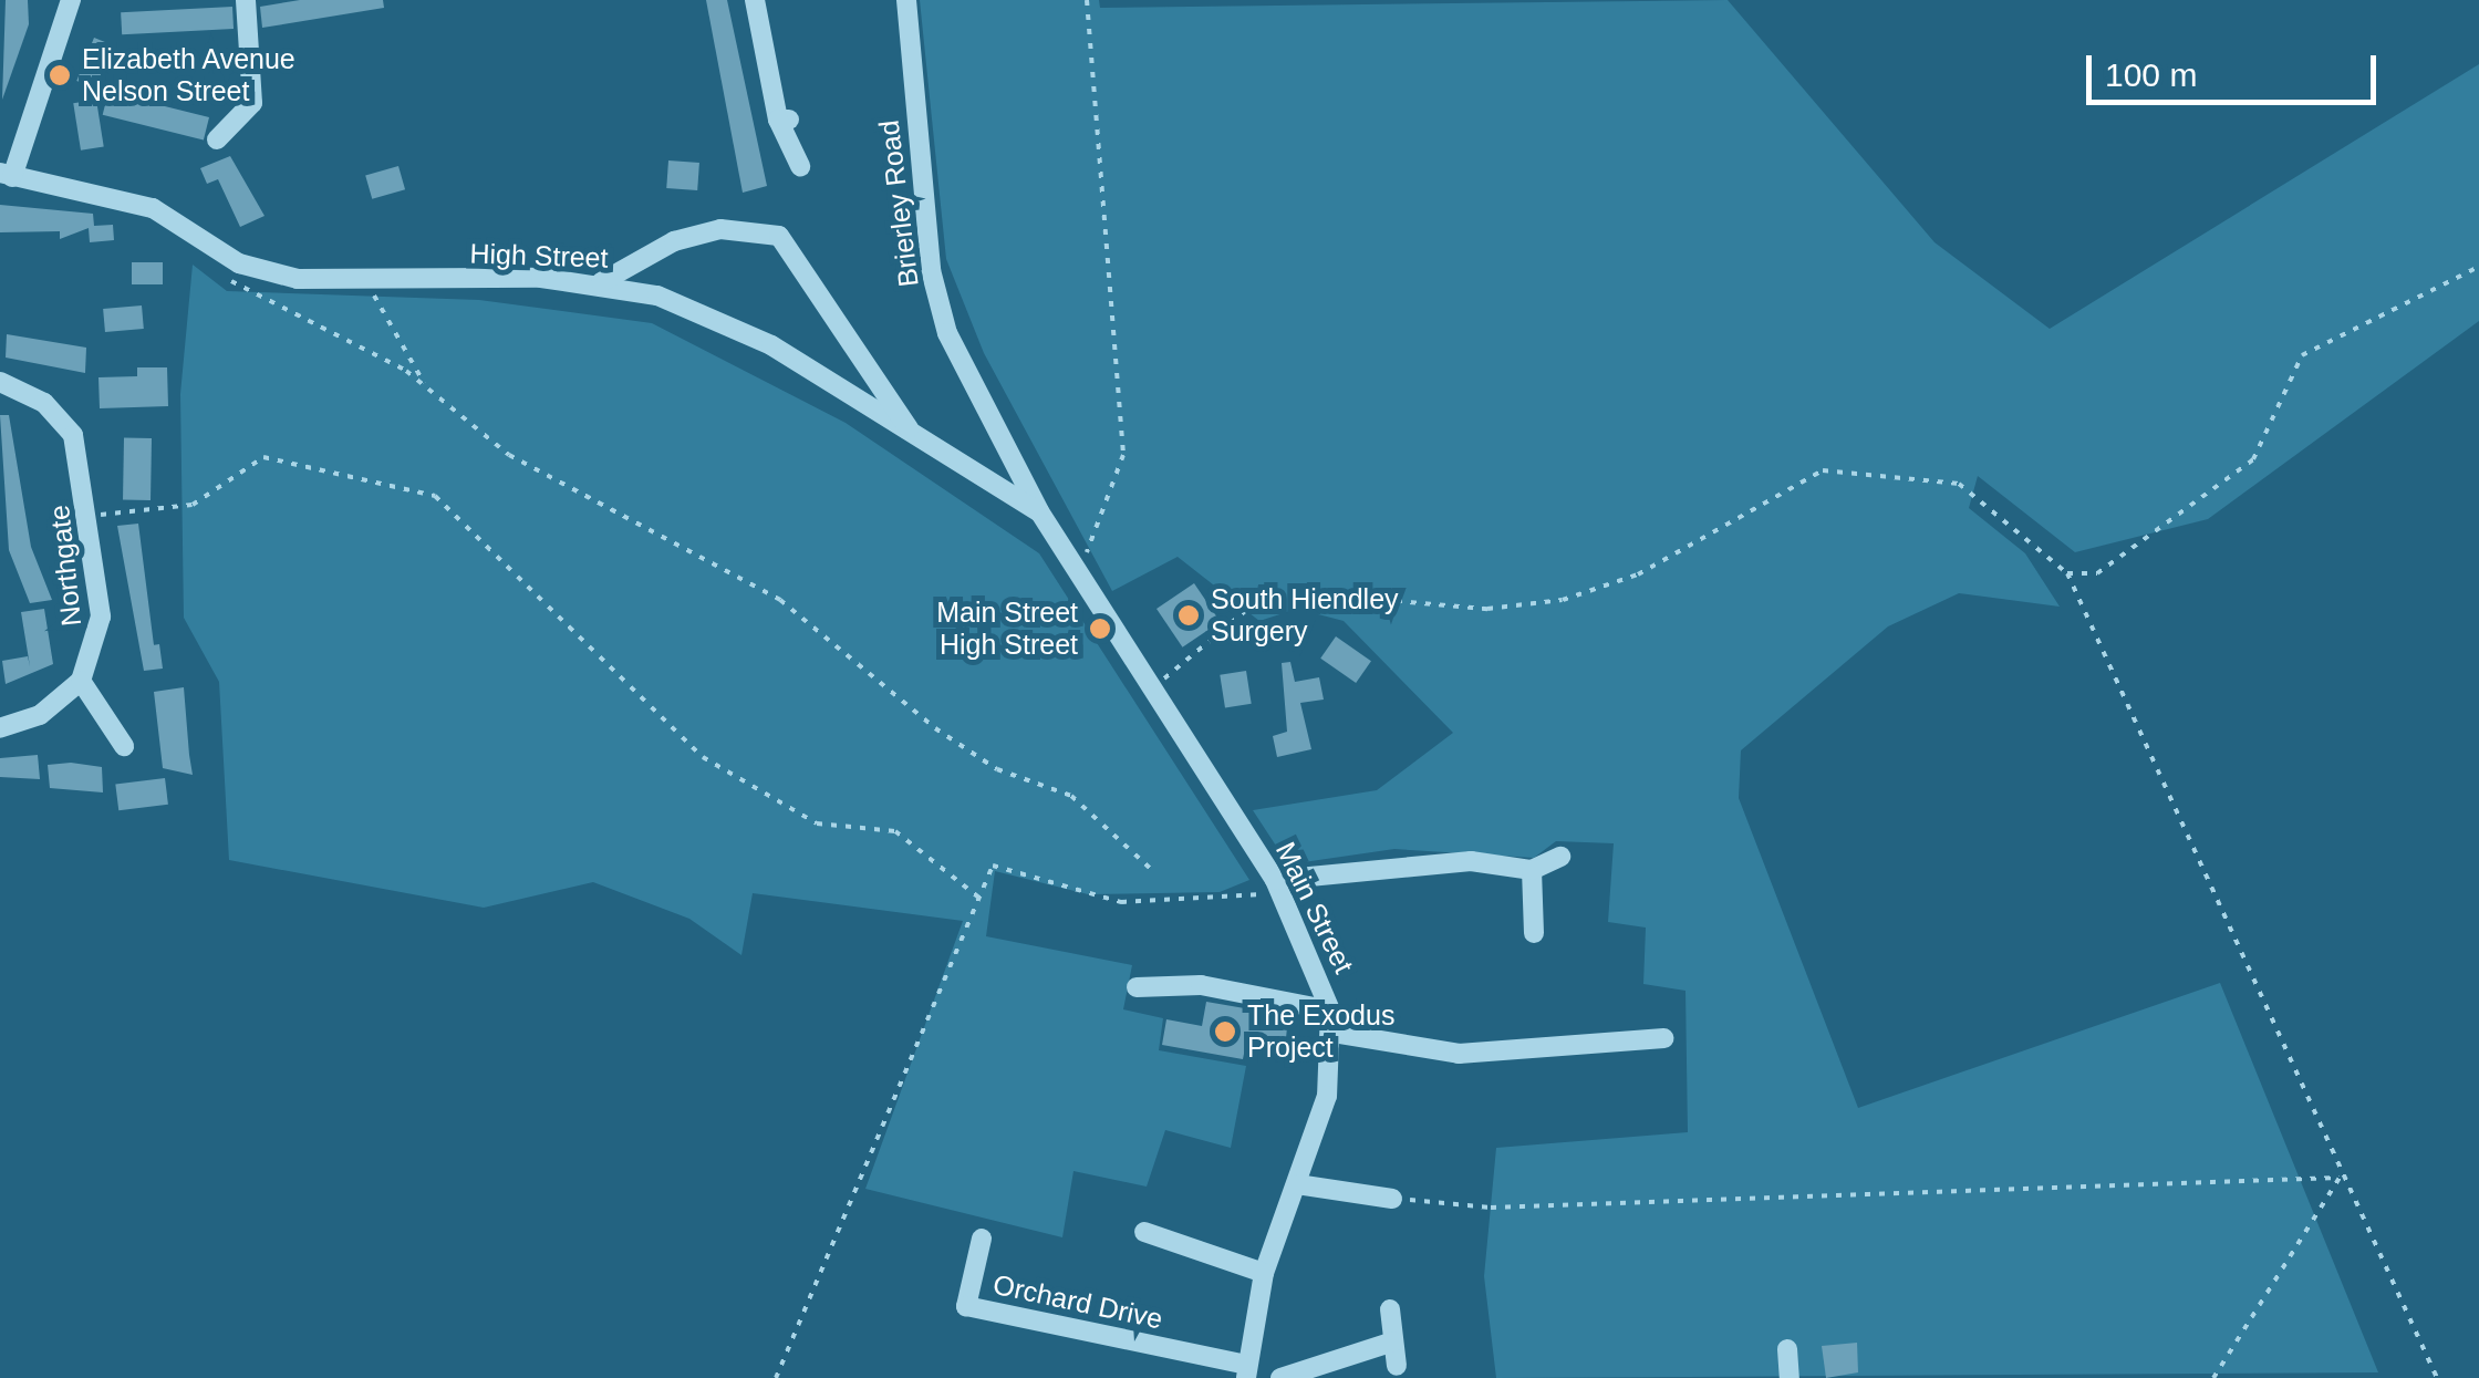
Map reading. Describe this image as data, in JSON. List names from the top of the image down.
{
  "streets": {
    "street": [
      "Brierley Road",
      "High Street",
      "Northgate",
      "Main Street",
      "Orchard Drive"
    ]
  },
  "crossings": [
    ["Brierley Road", "High Street"],
    ["Brierley Road", "Main Street"],
    ["High Street", "Main Street"],
    ["Main Street", "Orchard Drive"]
  ],
  "places": [
    "Elizabeth Avenue Nelson Street",
    "South Hiendley Surgery",
    "Main Street High Street",
    "The Exodus Project"
  ],
  "scale_bar": "100 m"
}
